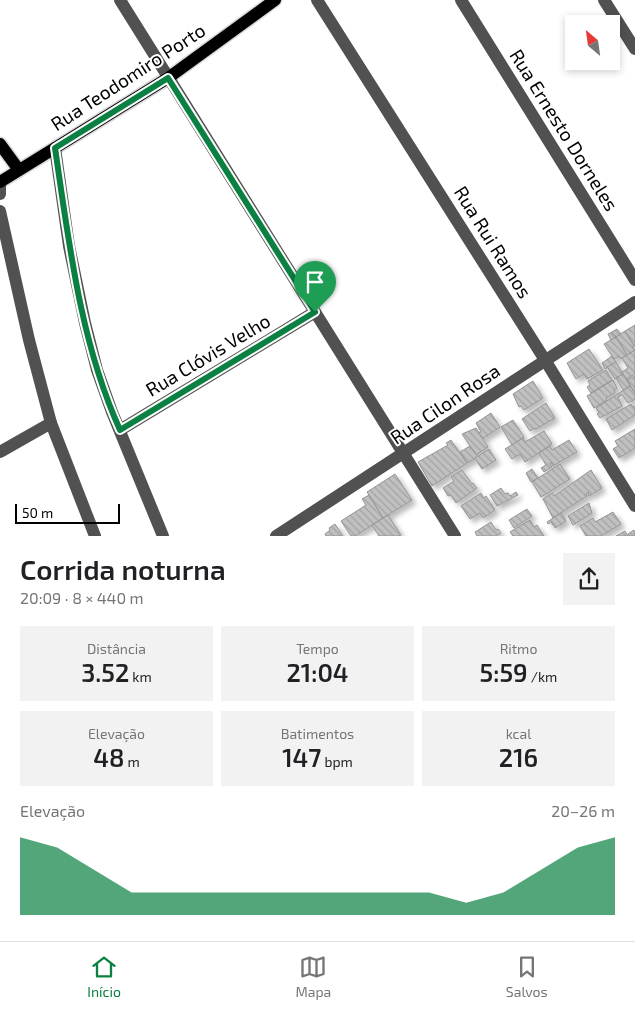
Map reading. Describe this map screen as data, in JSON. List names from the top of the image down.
{
  "streets": {
    "main road": ["Rua Teodomiro Porto"],
    "street": [
      "Rua Ernesto Dorneles",
      "Rua Rui Ramos",
      "Rua Clóvis Velho",
      "Rua Cilon Rosa"
    ]
  },
  "crossings": [
    ["Rua Rui Ramos", "Rua Cilon Rosa"]
  ],
  "scale_bar": "50 m",
  "north": "top left",
  "page": {
    "scale": "50 m",
    "heading": ["Corrida noturna", "20:09 · 8 × 440 m"],
    "stats": [
      ["Distância", "3.52 km"],
      ["Tempo", "21:04"],
      ["Ritmo", "5:59 /km"],
      ["Elevação", "48 m"],
      ["Batimentos", "147 bpm"],
      ["kcal", "216"]
    ],
    "chart": ["Elevação", "20–26 m"],
    "tabs": ["Início", "Mapa", "Salvos"]
  }
}
